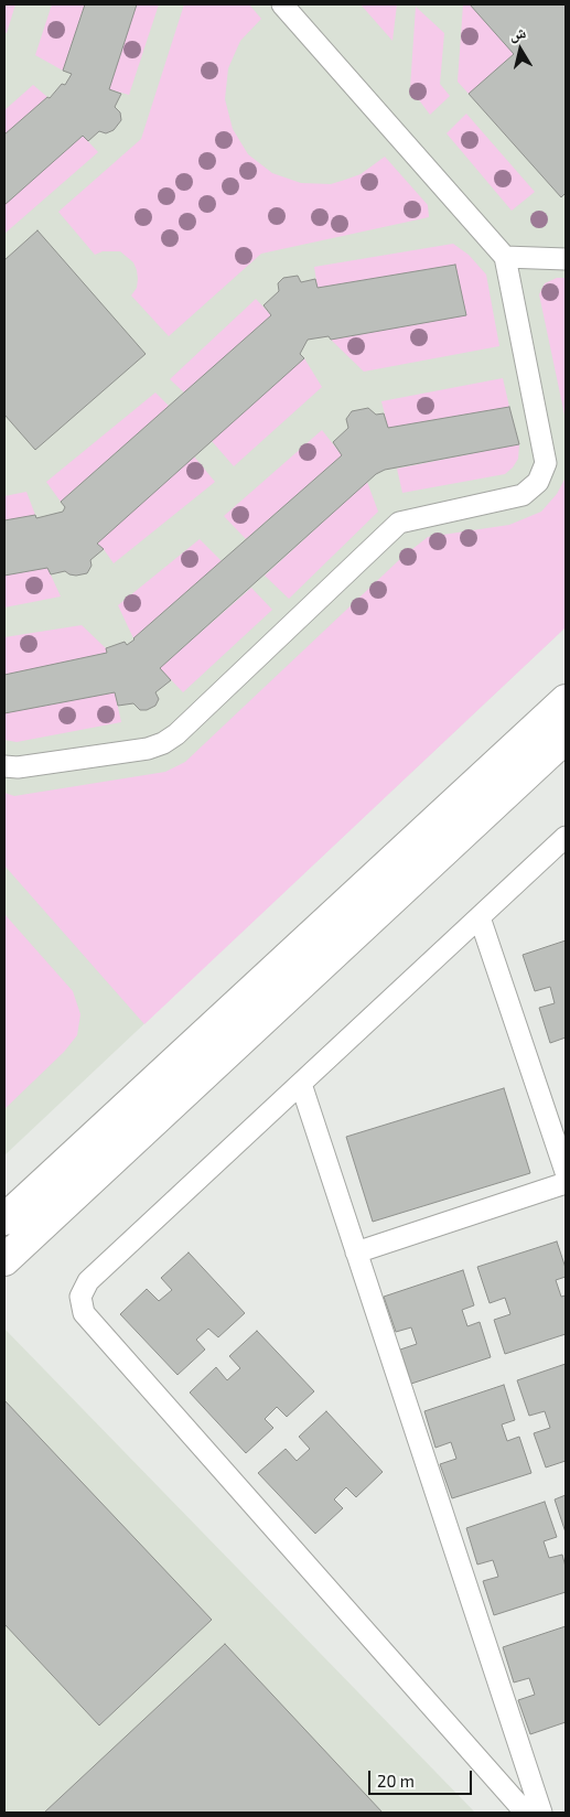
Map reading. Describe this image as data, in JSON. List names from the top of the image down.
{
  "scale_bar": "20 m",
  "north": "top"
}
